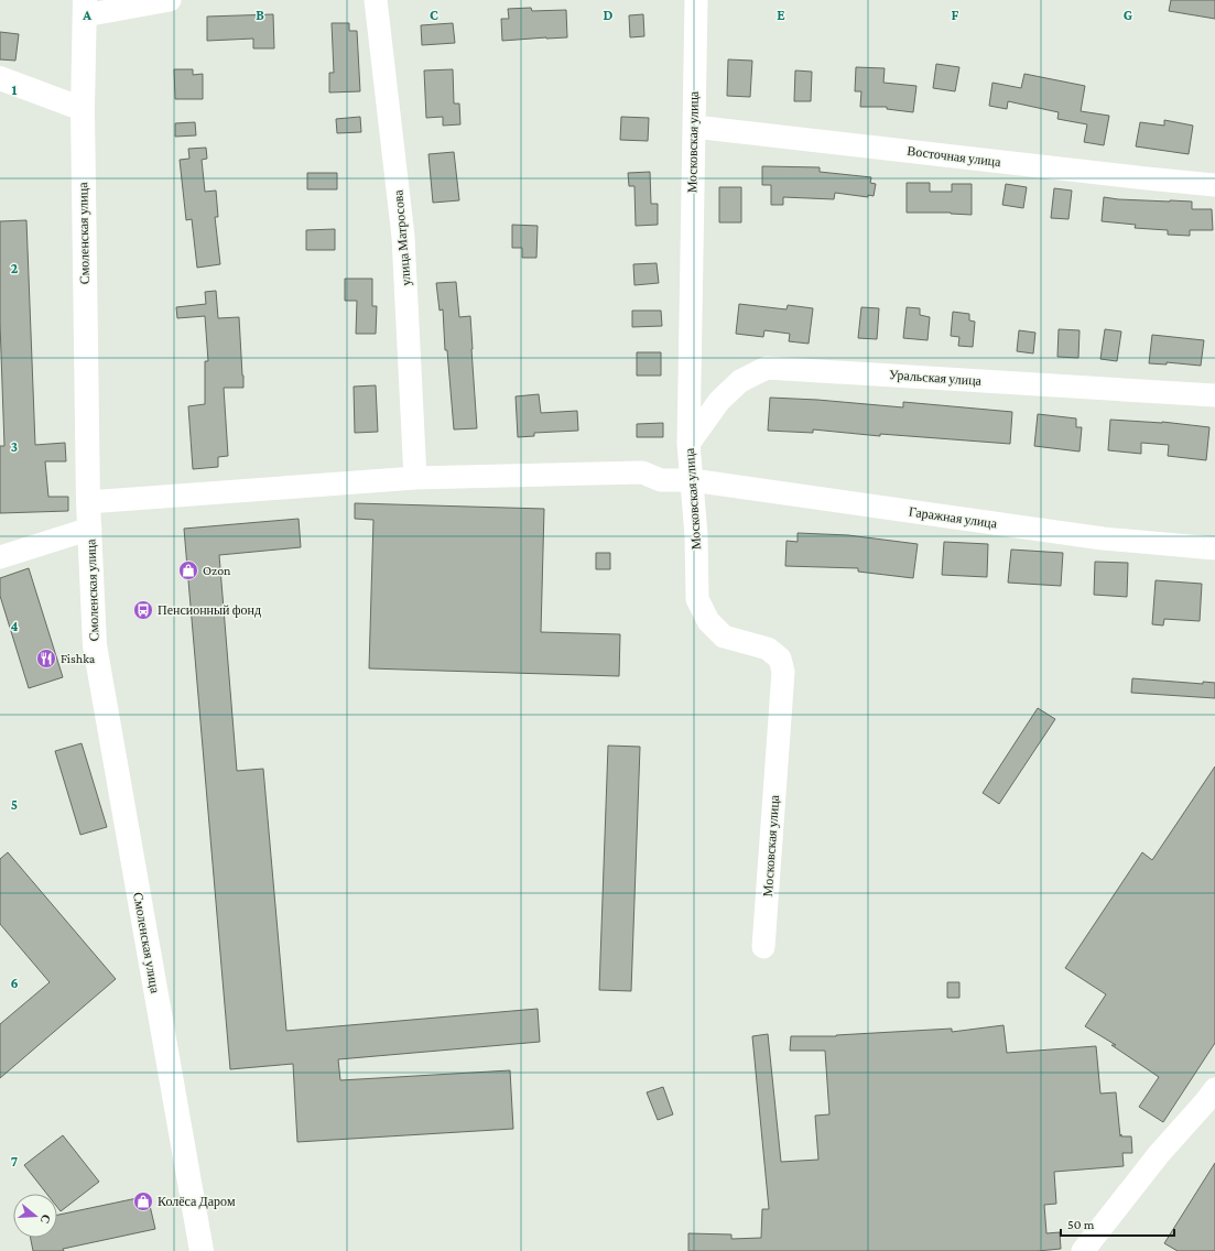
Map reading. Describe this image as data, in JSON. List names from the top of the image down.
{
  "streets": {
    "main road": ["Смоленская улица"],
    "street": [
      "Московская улица",
      "Восточная улица",
      "улица Матросова",
      "Уральская улица",
      "Гаражная улица"
    ]
  },
  "crossings": [
    ["Московская улица", "Восточная улица"],
    ["Московская улица", "Уральская улица"],
    ["Московская улица", "Гаражная улица"],
    ["Смоленская улица", "Гаражная улица"],
    ["улица Матросова", "Гаражная улица"]
  ],
  "places": {
    "shop": ["Ozon", "Колёса Даром"],
    "bus stop": ["Пенсионный фонд"],
    "restaurant": ["Fishka"]
  },
  "scale_bar": "50 m",
  "north": "right",
  "grid": {
    "columns": [
      "A",
      "B",
      "C",
      "D",
      "E",
      "F",
      "G"
    ],
    "rows": [
      "1",
      "2",
      "3",
      "4",
      "5",
      "6",
      "7"
    ]
  }
}
